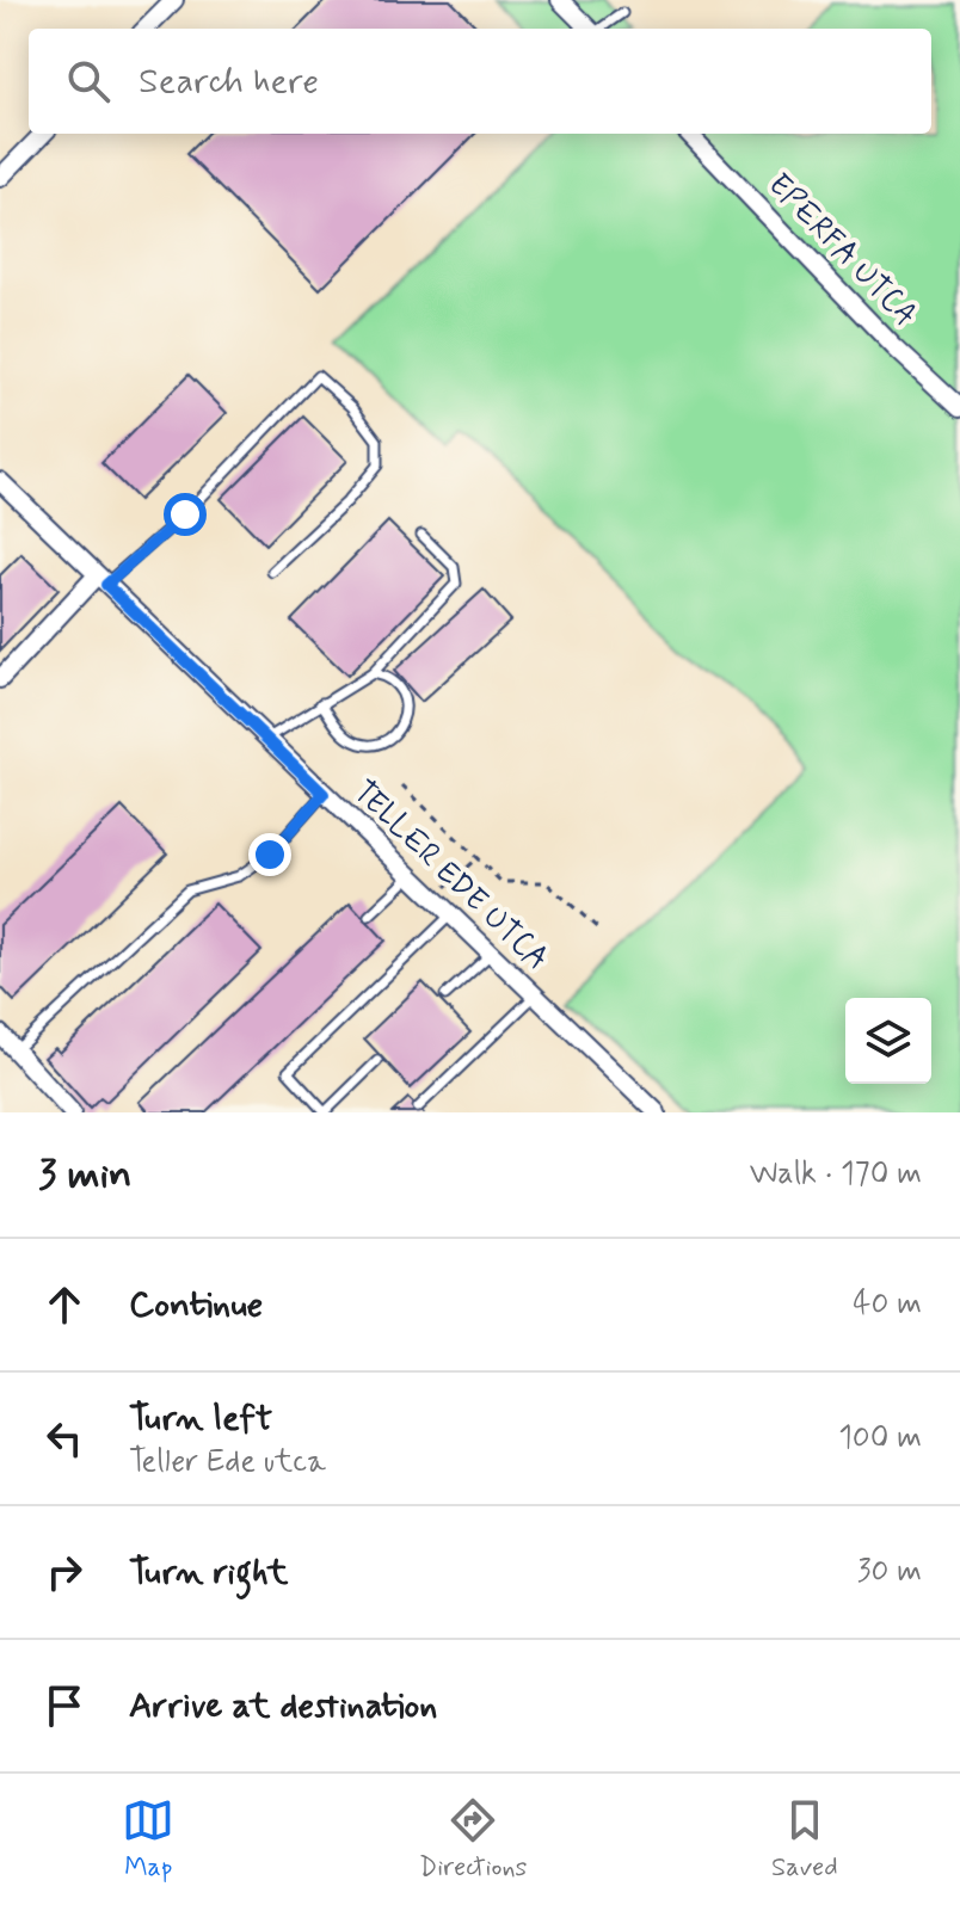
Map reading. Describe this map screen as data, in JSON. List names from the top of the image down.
{
  "streets": {
    "street": ["EPERFA UTCA", "TELLER EDE UTCA"]
  },
  "page": {
    "search": "Search here",
    "heading": ["3 min", "Walk · 170 m"],
    "list": [
      ["Continue", "40 m"],
      ["Turn left", "Teller Ede utca", "100 m"],
      ["Turn right", "30 m"],
      "Arrive at destination"
    ],
    "nav": ["Map", "Directions", "Saved"]
  }
}
